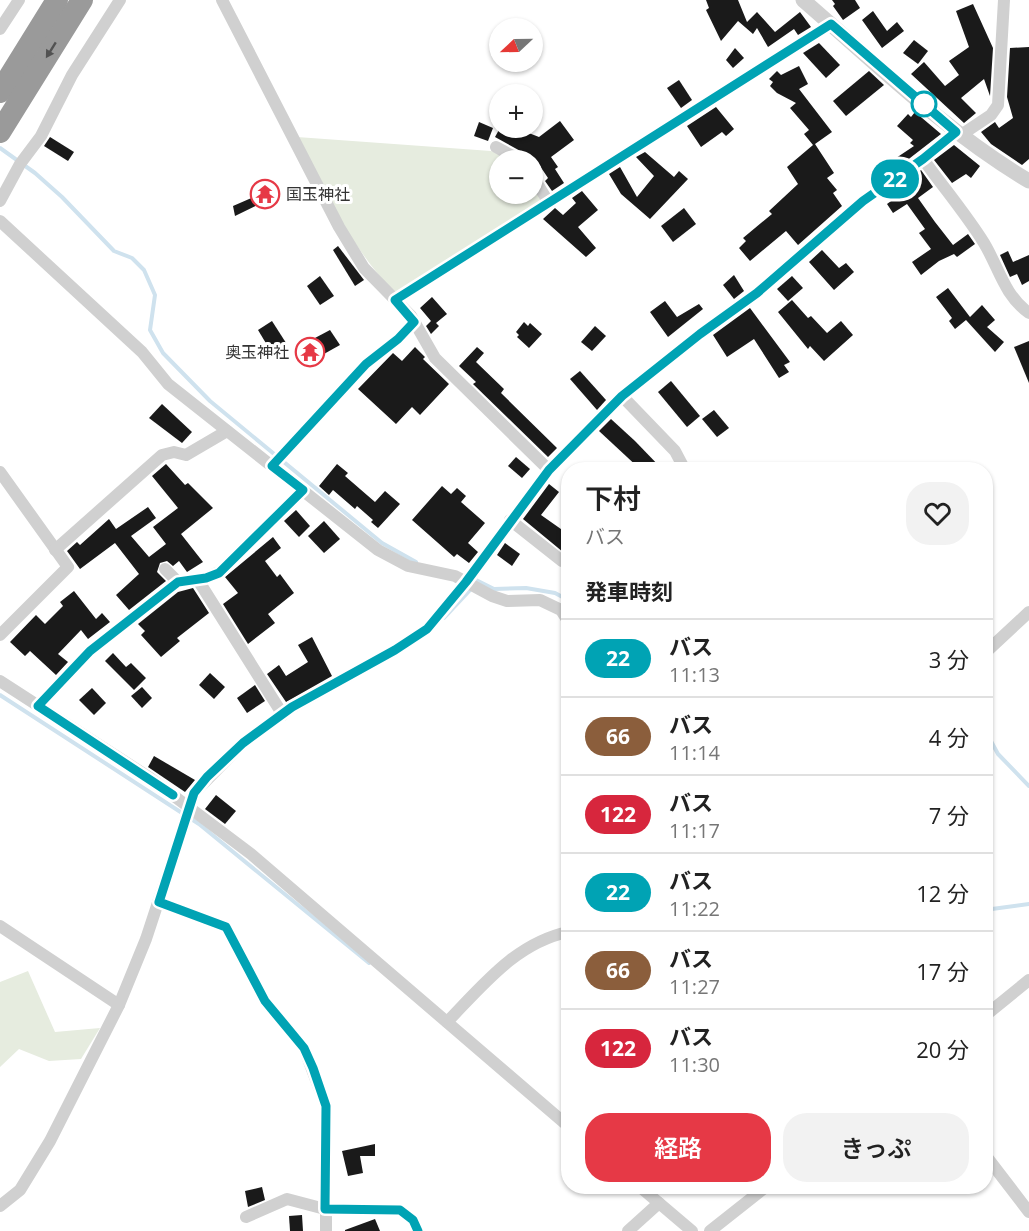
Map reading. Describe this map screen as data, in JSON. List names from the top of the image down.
{
  "places": {
    "temple": ["国玉神社", "奥玉神社"]
  },
  "lines": ["bus line 22"],
  "north": "left",
  "page": {
    "on_map": "22",
    "map_buttons": ["+", "−"],
    "heading": [
      ["下村", "バス"],
      "発車時刻"
    ],
    "list": [
      {
        "mark": "22",
        "name": "バス",
        "note": "11:13",
        "value": "3 分"
      },
      {
        "mark": "66",
        "name": "バス",
        "note": "11:14",
        "value": "4 分"
      },
      {
        "mark": "122",
        "name": "バス",
        "note": "11:17",
        "value": "7 分"
      },
      {
        "mark": "22",
        "name": "バス",
        "note": "11:22",
        "value": "12 分"
      },
      {
        "mark": "66",
        "name": "バス",
        "note": "11:27",
        "value": "17 分"
      },
      {
        "mark": "122",
        "name": "バス",
        "note": "11:30",
        "value": "20 分"
      }
    ],
    "buttons": ["経路", "きっぷ"]
  }
}
